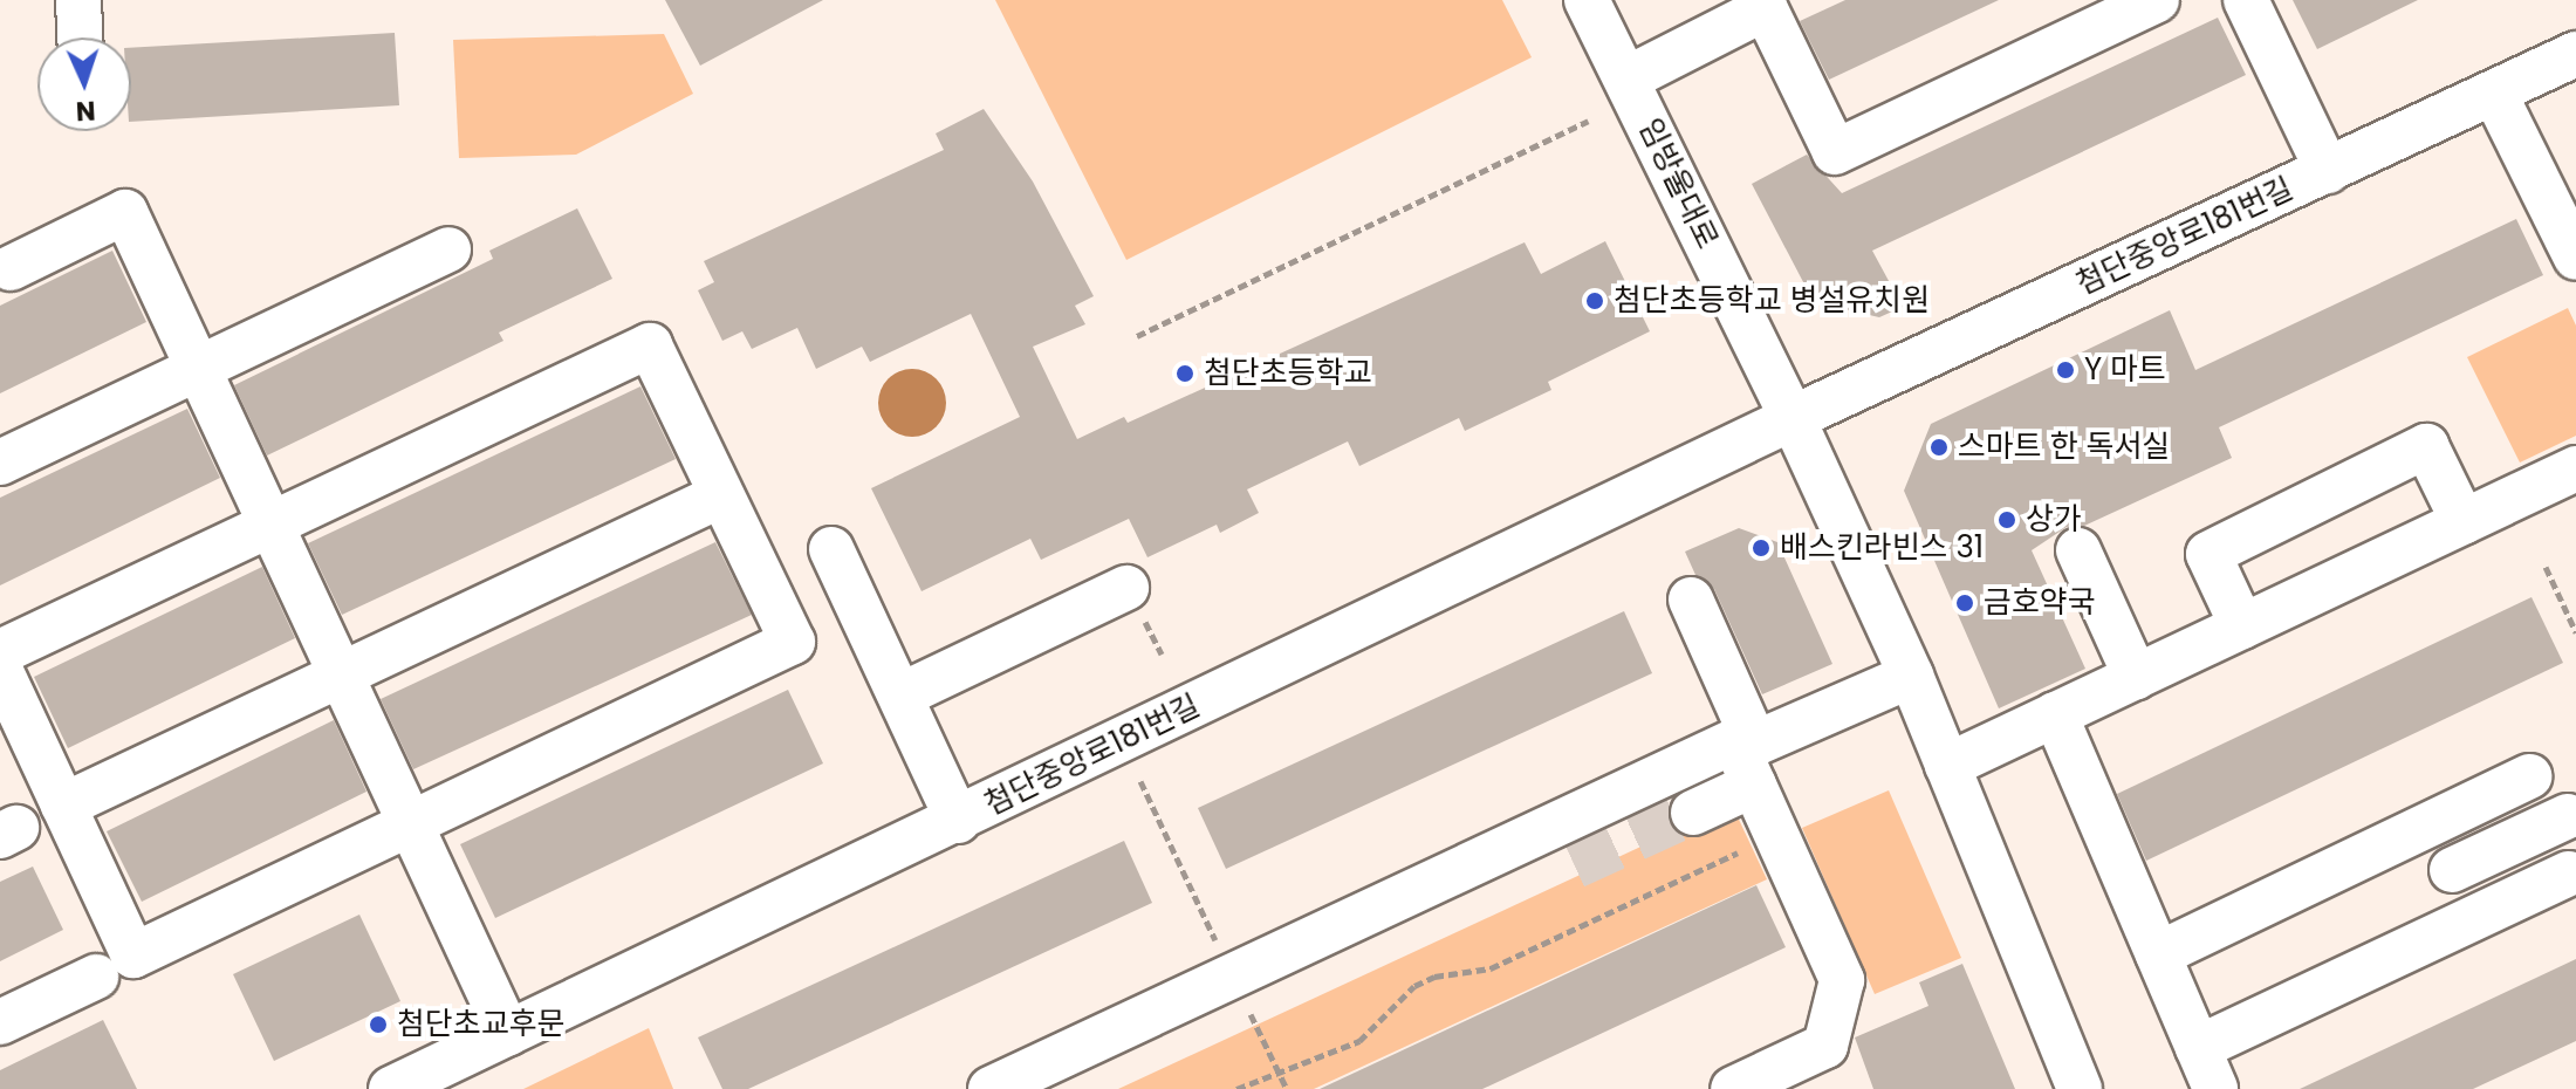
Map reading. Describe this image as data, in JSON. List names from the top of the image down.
{
  "streets": {
    "street": ["임방울대로", "첨단중앙로181번길"]
  },
  "crossings": [
    ["임방울대로", "첨단중앙로181번길"]
  ],
  "places": [
    "첨단초등학교 병설유치원",
    "Y 마트",
    "첨단초등학교",
    "스마트 한 독서실",
    "상가",
    "배스킨라빈스 31",
    "금호약국",
    "첨단초교후문"
  ],
  "north": "bottom"
}
